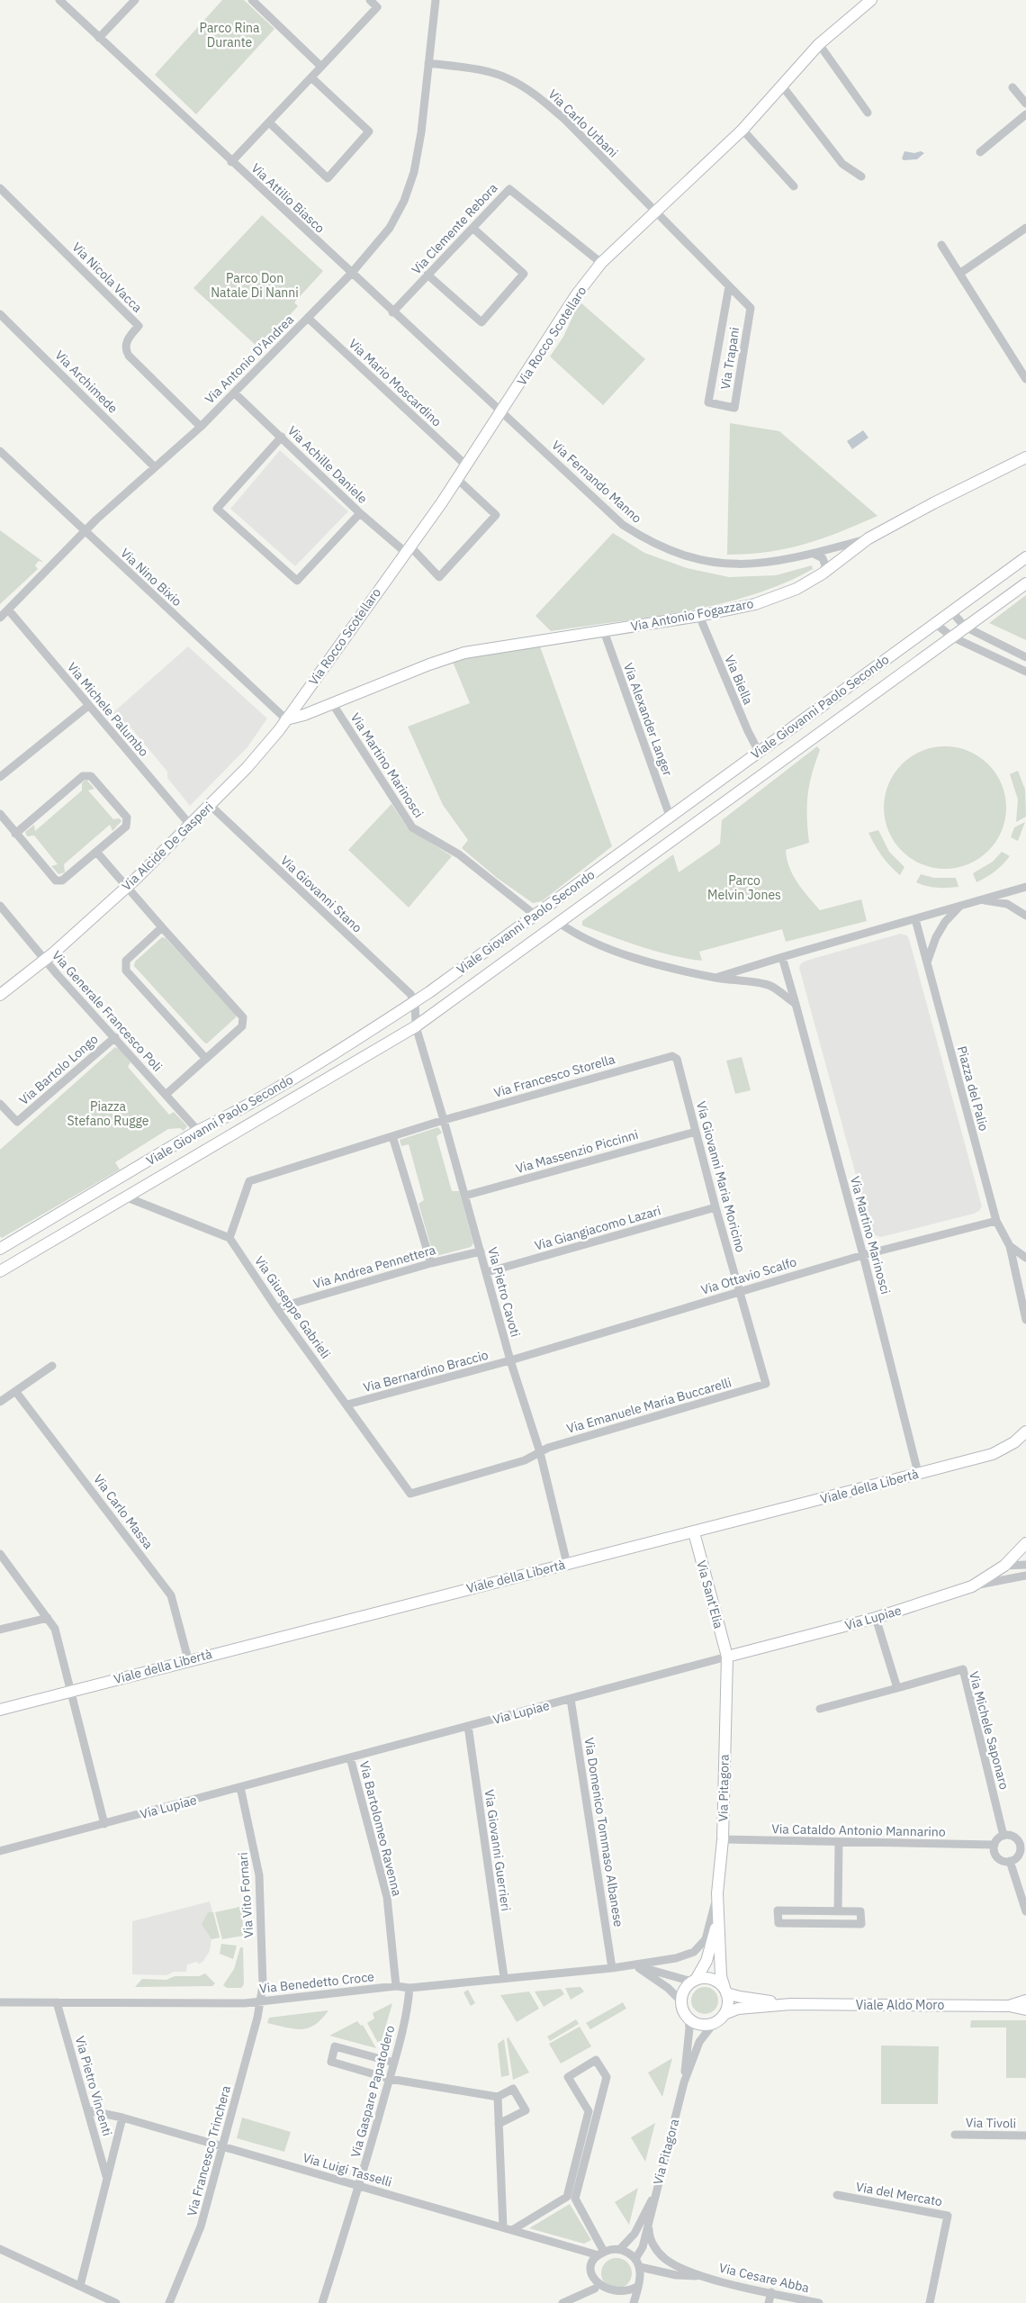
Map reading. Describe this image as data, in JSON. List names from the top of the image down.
{
  "streets": {
    "main road": [
      "Via Rocco Scotellaro",
      "Via Antonio Fogazzaro",
      "Viale Giovanni Paolo Secondo",
      "Via Alcide De Gasperi",
      "Viale della Libertà",
      "Via Sant'Elia",
      "Via Lupiae",
      "Via Pitagora",
      "Viale Aldo Moro"
    ],
    "street": [
      "Via Carlo Urbani",
      "Via Attilio Biasco",
      "Via Clemente Rebora",
      "Via Nicola Vacca",
      "Via Trapani",
      "Via Antonio D'Andrea",
      "Via Archimede",
      "Via Mario Moscardino",
      "Via Achille Daniele",
      "Via Fernando Manno",
      "Via Nino Bixio",
      "Via Biella",
      "Via Michele Palumbo",
      "Via Alexander Langer",
      "Via Martino Marinosci",
      "Via Giovanni Stano",
      "Via Generale Francesco Poli",
      "Via Bartolo Longo",
      "Via Francesco Storella",
      "Piazza del Palio",
      "Via Massenzio Piccinni",
      "Via Giovanni Maria Moricino",
      "Via Giangiacomo Lazari",
      "Via Andrea Pennettera",
      "Via Ottavio Scalfo",
      "Via Pietro Cavoti",
      "Via Giuseppe Gabrieli",
      "Via Bernardino Braccio",
      "Via Emanuele Maria Buccarelli",
      "Via Carlo Massa",
      "Via Michele Saponaro",
      "Via Bartolomeo Ravenna",
      "Via Cataldo Antonio Mannarino",
      "Via Domenico Tommaso Albanese",
      "Via Giovanni Guerrieri",
      "Via Vito Fornari",
      "Via Benedetto Croce",
      "Via Pietro Vincenti",
      "Via Gaspare Papatodero",
      "Via Tivoli",
      "Via Francesco Trinchera",
      "Via Luigi Tasselli",
      "Via del Mercato",
      "Via Cesare Abba"
    ]
  },
  "crossings": [
    ["Via Carlo Urbani", "Via Rocco Scotellaro"],
    ["Via Carlo Urbani", "Via Trapani"],
    ["Via Carlo Urbani", "Via Antonio D'Andrea"],
    ["Via Attilio Biasco", "Via Clemente Rebora"],
    ["Via Attilio Biasco", "Via Rocco Scotellaro"],
    ["Via Attilio Biasco", "Via Antonio D'Andrea"],
    ["Via Attilio Biasco", "Via Fernando Manno"],
    ["Via Clemente Rebora", "Via Rocco Scotellaro"],
    ["Via Nicola Vacca", "Via Antonio D'Andrea"],
    ["Via Rocco Scotellaro", "Via Trapani"],
    ["Via Rocco Scotellaro", "Via Mario Moscardino"],
    ["Via Rocco Scotellaro", "Via Achille Daniele"],
    ["Via Rocco Scotellaro", "Via Fernando Manno"],
    ["Via Rocco Scotellaro", "Via Nino Bixio"],
    ["Via Rocco Scotellaro", "Via Alcide De Gasperi"],
    ["Via Antonio D'Andrea", "Via Archimede"],
    ["Via Antonio D'Andrea", "Via Mario Moscardino"],
    ["Via Antonio D'Andrea", "Via Achille Daniele"],
    ["Via Antonio D'Andrea", "Via Nino Bixio"],
    ["Via Antonio D'Andrea", "Via Michele Palumbo"],
    ["Via Fernando Manno", "Via Antonio Fogazzaro"],
    ["Via Nino Bixio", "Via Alcide De Gasperi"],
    ["Via Antonio Fogazzaro", "Via Biella"],
    ["Via Antonio Fogazzaro", "Via Alexander Langer"],
    ["Via Antonio Fogazzaro", "Via Martino Marinosci"],
    ["Via Biella", "Viale Giovanni Paolo Secondo"],
    ["Viale Giovanni Paolo Secondo", "Via Alexander Langer"],
    ["Viale Giovanni Paolo Secondo", "Via Martino Marinosci"],
    ["Viale Giovanni Paolo Secondo", "Via Giovanni Stano"],
    ["Viale Giovanni Paolo Secondo", "Via Generale Francesco Poli"],
    ["Viale Giovanni Paolo Secondo", "Via Pietro Cavoti"],
    ["Via Michele Palumbo", "Via Alcide De Gasperi"],
    ["Via Martino Marinosci", "Via Ottavio Scalfo"],
    ["Via Martino Marinosci", "Viale della Libertà"],
    ["Via Alcide De Gasperi", "Via Giovanni Stano"],
    ["Via Alcide De Gasperi", "Via Generale Francesco Poli"],
    ["Via Giovanni Stano", "Via Pietro Cavoti"],
    ["Via Generale Francesco Poli", "Via Bartolo Longo"],
    ["Via Francesco Storella", "Via Giovanni Maria Moricino"],
    ["Via Francesco Storella", "Via Pietro Cavoti"],
    ["Piazza del Palio", "Via Ottavio Scalfo"],
    ["Via Massenzio Piccinni", "Via Giovanni Maria Moricino"],
    ["Via Massenzio Piccinni", "Via Pietro Cavoti"],
    ["Via Giovanni Maria Moricino", "Via Giangiacomo Lazari"],
    ["Via Giovanni Maria Moricino", "Via Ottavio Scalfo"],
    ["Via Giovanni Maria Moricino", "Via Emanuele Maria Buccarelli"],
    ["Via Giangiacomo Lazari", "Via Pietro Cavoti"],
    ["Via Andrea Pennettera", "Via Pietro Cavoti"],
    ["Via Andrea Pennettera", "Via Giuseppe Gabrieli"],
    ["Via Ottavio Scalfo", "Via Pietro Cavoti"],
    ["Via Ottavio Scalfo", "Via Bernardino Braccio"],
    ["Via Pietro Cavoti", "Via Giuseppe Gabrieli"],
    ["Via Pietro Cavoti", "Via Bernardino Braccio"],
    ["Via Pietro Cavoti", "Via Emanuele Maria Buccarelli"],
    ["Via Pietro Cavoti", "Viale della Libertà"],
    ["Via Giuseppe Gabrieli", "Via Bernardino Braccio"],
    ["Via Giuseppe Gabrieli", "Via Emanuele Maria Buccarelli"],
    ["Viale della Libertà", "Via Carlo Massa"],
    ["Viale della Libertà", "Via Sant'Elia"],
    ["Via Sant'Elia", "Via Lupiae"],
    ["Via Sant'Elia", "Via Pitagora"],
    ["Via Lupiae", "Via Pitagora"],
    ["Via Lupiae", "Via Bartolomeo Ravenna"],
    ["Via Lupiae", "Via Domenico Tommaso Albanese"],
    ["Via Lupiae", "Via Giovanni Guerrieri"],
    ["Via Lupiae", "Via Vito Fornari"],
    ["Via Michele Saponaro", "Via Cataldo Antonio Mannarino"],
    ["Via Pitagora", "Via Cataldo Antonio Mannarino"],
    ["Via Pitagora", "Via Benedetto Croce"],
    ["Via Pitagora", "Viale Aldo Moro"],
    ["Via Pitagora", "Via Luigi Tasselli"],
    ["Via Pitagora", "Via Cesare Abba"],
    ["Via Bartolomeo Ravenna", "Via Benedetto Croce"],
    ["Via Domenico Tommaso Albanese", "Via Benedetto Croce"],
    ["Via Giovanni Guerrieri", "Via Benedetto Croce"],
    ["Via Vito Fornari", "Via Benedetto Croce"],
    ["Via Vito Fornari", "Via Francesco Trinchera"],
    ["Via Benedetto Croce", "Viale Aldo Moro"],
    ["Via Benedetto Croce", "Via Pietro Vincenti"],
    ["Via Benedetto Croce", "Via Gaspare Papatodero"],
    ["Via Benedetto Croce", "Via Francesco Trinchera"],
    ["Via Pietro Vincenti", "Via Luigi Tasselli"],
    ["Via Gaspare Papatodero", "Via Luigi Tasselli"],
    ["Via Francesco Trinchera", "Via Luigi Tasselli"],
    ["Via Luigi Tasselli", "Via Cesare Abba"]
  ],
  "parks": [
    "Parco Rina Durante",
    "Parco Don Natale Di Nanni",
    "Parco Melvin Jones",
    "Piazza Stefano Rugge"
  ]
}
